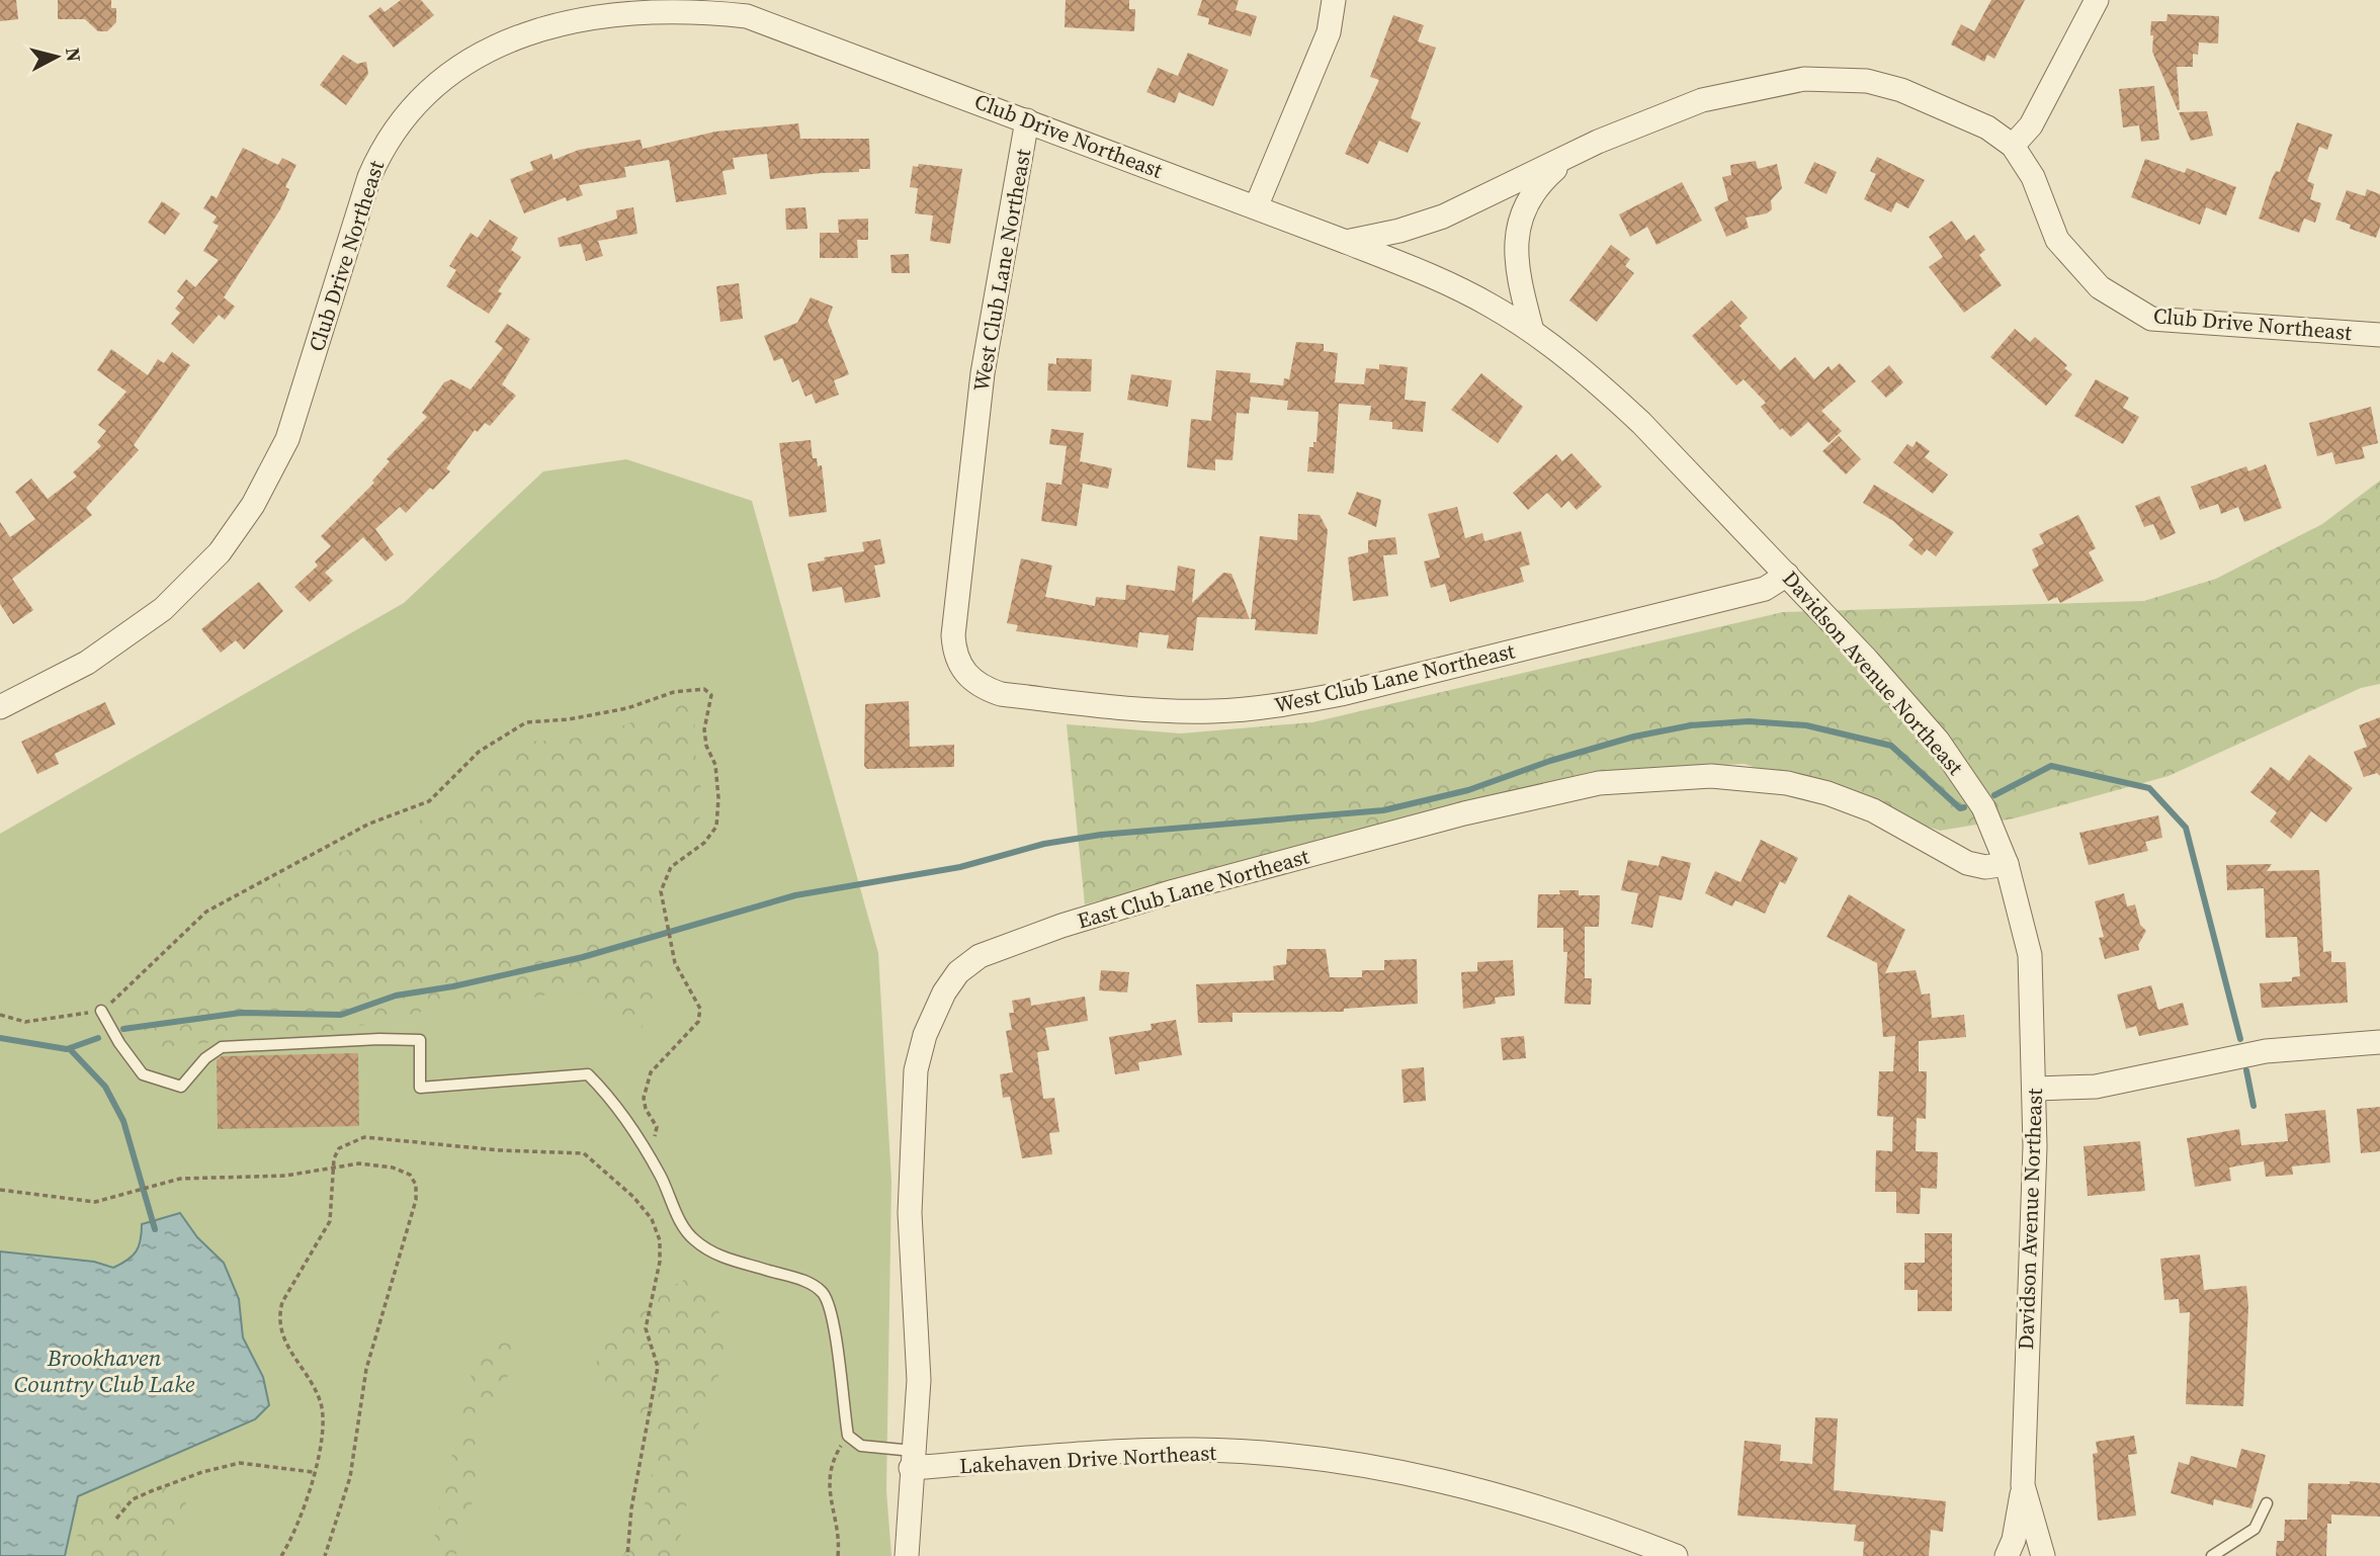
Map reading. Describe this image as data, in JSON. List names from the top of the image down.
{
  "streets": {
    "street": [
      "Club Drive Northeast",
      "West Club Lane Northeast",
      "Davidson Avenue Northeast",
      "East Club Lane Northeast",
      "Lakehaven Drive Northeast"
    ]
  },
  "crossings": [
    ["Club Drive Northeast", "West Club Lane Northeast"],
    ["Club Drive Northeast", "Davidson Avenue Northeast"],
    ["West Club Lane Northeast", "Davidson Avenue Northeast"],
    ["Davidson Avenue Northeast", "East Club Lane Northeast"],
    ["East Club Lane Northeast", "Lakehaven Drive Northeast"]
  ],
  "water": ["Brookhaven Country Club Lake"],
  "north": "right"
}
